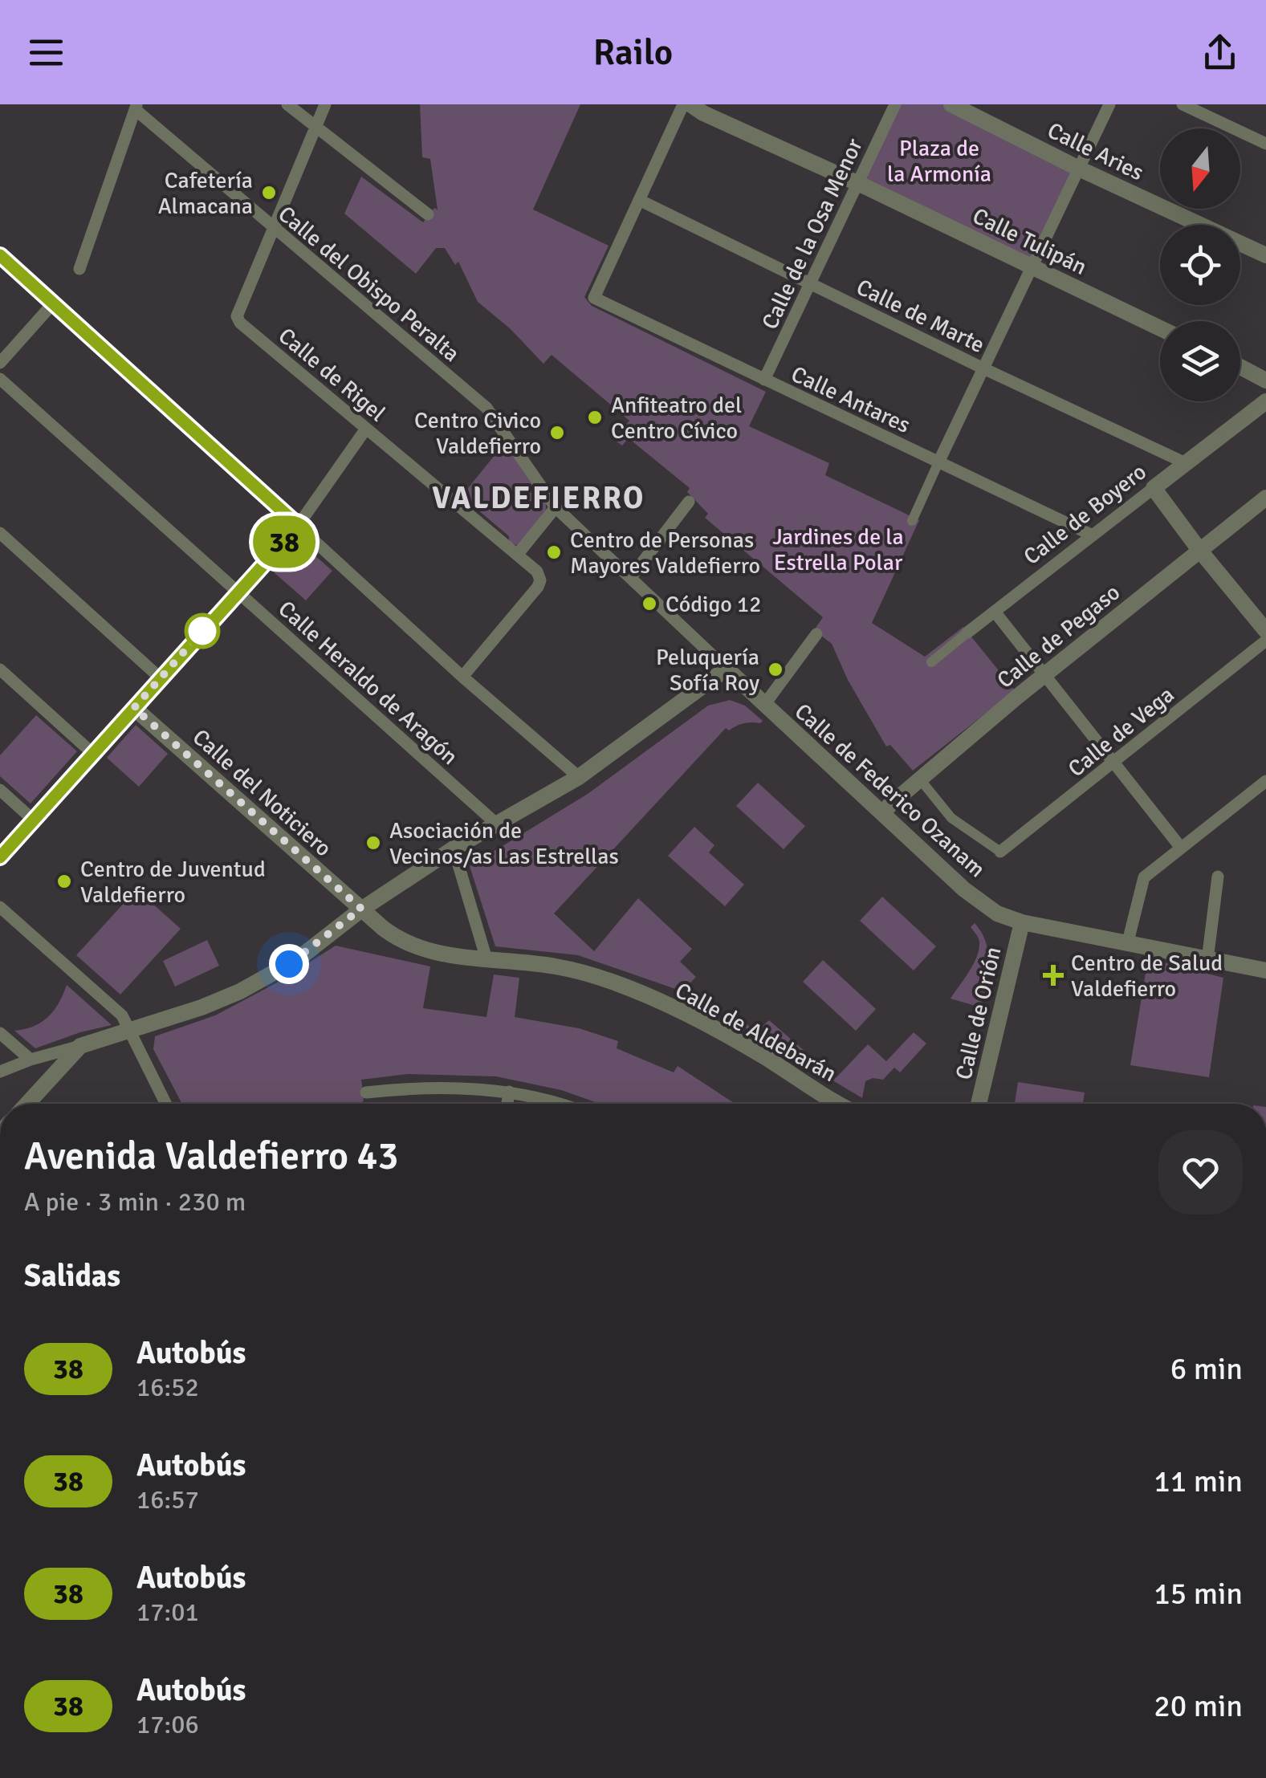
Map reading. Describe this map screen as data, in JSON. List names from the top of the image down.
{
  "streets": {
    "street": [
      "Calle Aries",
      "Calle de la Osa Menor",
      "Calle Tulipán",
      "Calle del Obispo Peralta",
      "Calle de Marte",
      "Calle de Rigel",
      "Calle Antares",
      "Calle de Boyero",
      "Calle de Pegaso",
      "Calle Heraldo de Aragón",
      "Calle de Vega",
      "Calle de Federico Ozanam",
      "Calle del Noticiero",
      "Calle de Orión",
      "Calle de Aldebarán"
    ]
  },
  "crossings": [
    ["Calle de la Osa Menor", "Calle Tulipán"],
    ["Calle de la Osa Menor", "Calle de Marte"],
    ["Calle de la Osa Menor", "Calle Antares"],
    ["Calle del Obispo Peralta", "Calle de Rigel"],
    ["Calle del Obispo Peralta", "Calle de Federico Ozanam"],
    ["Calle de Marte", "Calle Antares"],
    ["Calle de Marte", "Calle de Boyero"],
    ["Calle Antares", "Calle de Boyero"],
    ["Calle de Pegaso", "Calle de Federico Ozanam"],
    ["Calle de Federico Ozanam", "Calle de Orión"],
    ["Calle del Noticiero", "Calle de Aldebarán"]
  ],
  "districts": ["VALDEFIERRO"],
  "parks": ["Plaza de la Armonía", "Jardines de la Estrella Polar"],
  "places": {
    "other": [
      "Cafetería Almacana",
      "Anfiteatro del Centro Cívico",
      "Centro Civico Valdefierro",
      "Centro de Personas Mayores Valdefierro",
      "Código 12",
      "Peluquería Sofía Roy",
      "Asociación de Vecinos/as Las Estrellas",
      "Centro de Juventud Valdefierro"
    ],
    "health": ["Centro de Salud Valdefierro"]
  },
  "lines": ["bus line 38"],
  "north": "bottom",
  "page": {
    "header": "Railo",
    "on_map": "38",
    "heading": [
      ["Avenida Valdefierro 43", "A pie · 3 min · 230 m"],
      "Salidas"
    ],
    "list": [
      {
        "mark": "38",
        "name": "Autobús",
        "note": "16:52",
        "value": "6 min"
      },
      {
        "mark": "38",
        "name": "Autobús",
        "note": "16:57",
        "value": "11 min"
      },
      {
        "mark": "38",
        "name": "Autobús",
        "note": "17:01",
        "value": "15 min"
      },
      {
        "mark": "38",
        "name": "Autobús",
        "note": "17:06",
        "value": "20 min"
      }
    ]
  }
}
